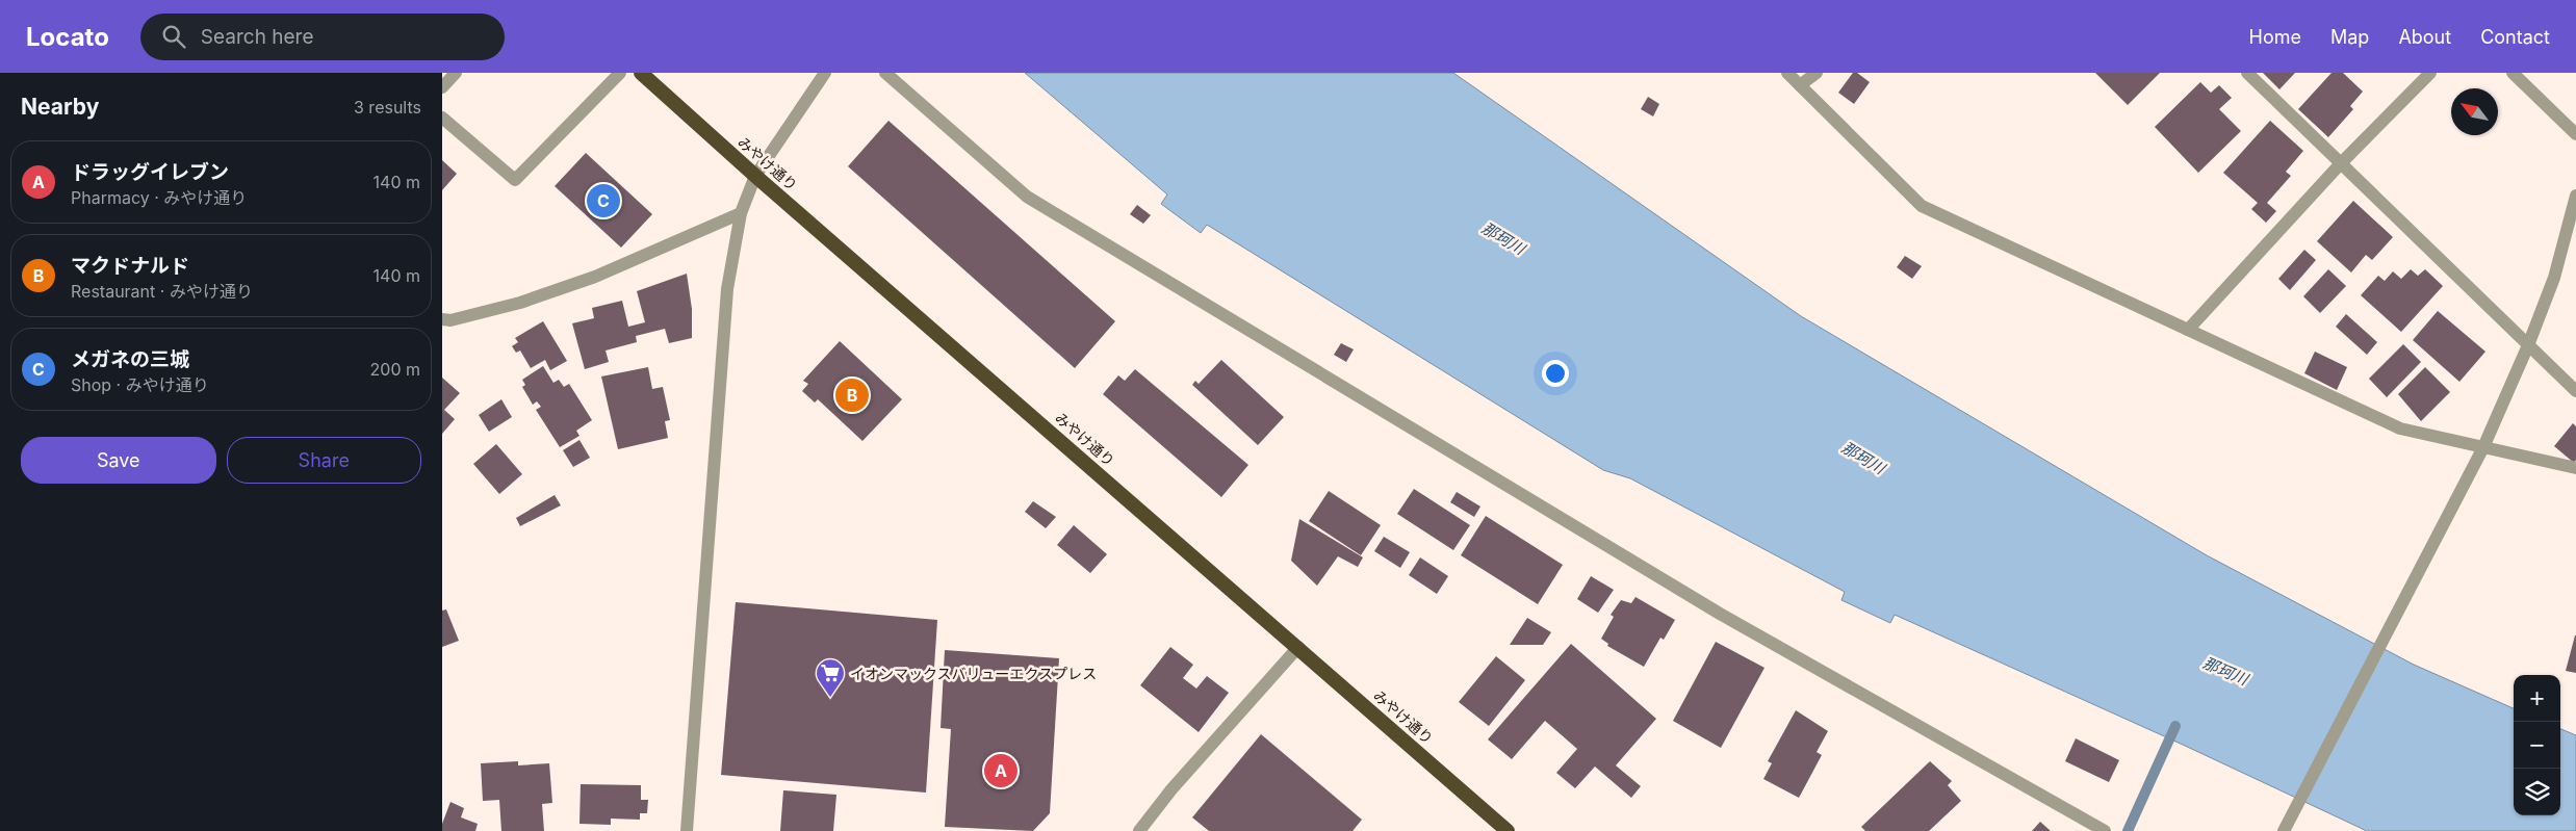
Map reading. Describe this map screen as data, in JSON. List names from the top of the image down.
{
  "streets": {
    "highway": ["みやけ通り"]
  },
  "water": ["那珂川"],
  "places": {
    "supermarket": ["イオンマックスバリューエクスプレス"]
  },
  "north": "top left",
  "page": {
    "header": "Locato",
    "search": "Search here",
    "nav": [
      "Home",
      "Map",
      "About",
      "Contact"
    ],
    "heading": ["Nearby", "3 results"],
    "list": [
      {
        "mark": "A",
        "name": "ドラッグイレブン",
        "note": "Pharmacy · みやけ通り",
        "value": "140 m"
      },
      {
        "mark": "B",
        "name": "マクドナルド",
        "note": "Restaurant · みやけ通り",
        "value": "140 m"
      },
      {
        "mark": "C",
        "name": "メガネの三城",
        "note": "Shop · みやけ通り",
        "value": "200 m"
      }
    ],
    "pins": ["C", "B", "A"],
    "buttons": ["Save", "Share"],
    "map_buttons": ["+", "−"]
  }
}
